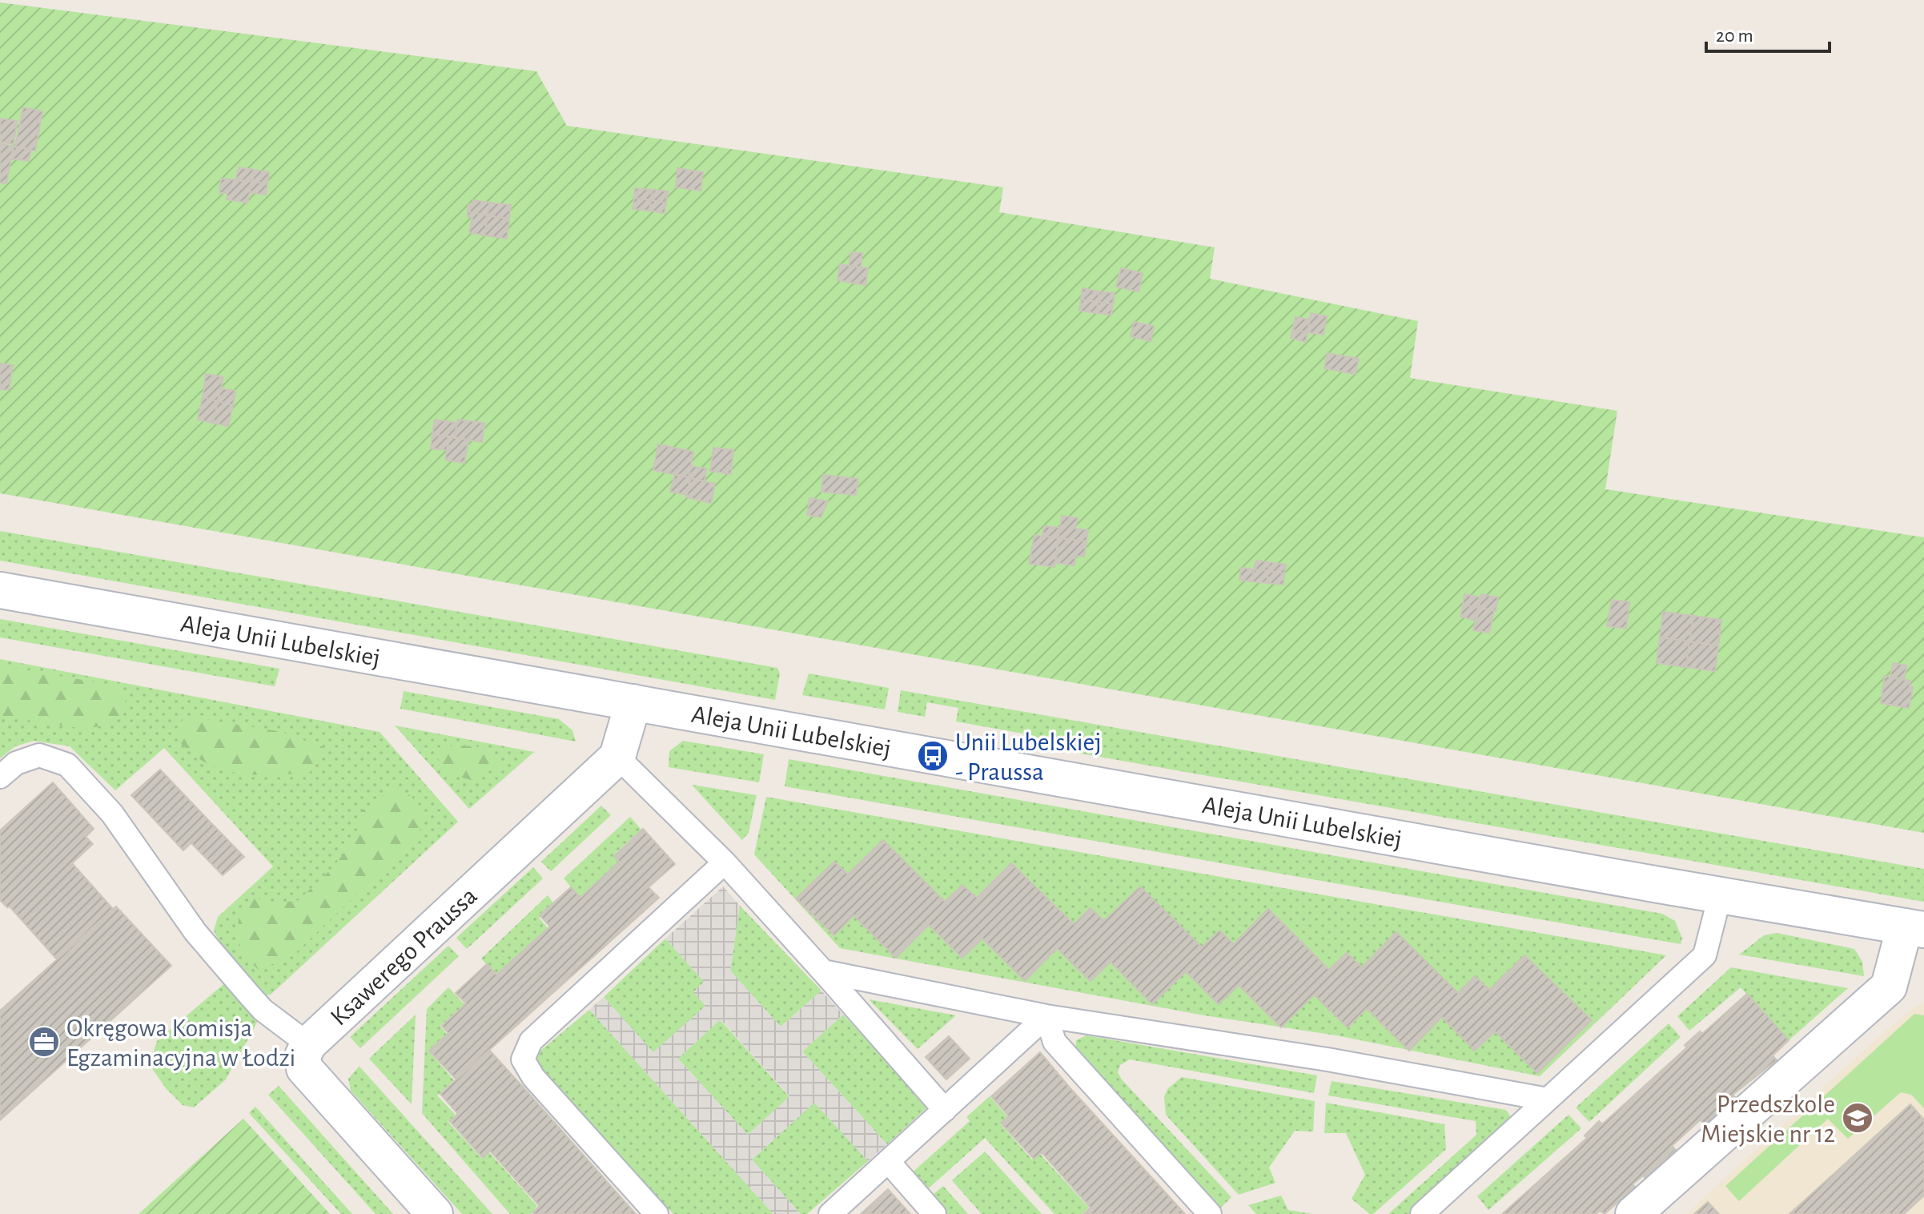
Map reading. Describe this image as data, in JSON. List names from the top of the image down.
{
  "streets": {
    "street": ["Aleja Unii Lubelskiej", "Ksawerego Praussa"]
  },
  "places": {
    "bus stop": ["Unii Lubelskiej - Praussa"],
    "office": ["Okręgowa Komisja Egzaminacyjna w Łodzi"],
    "school or university": ["Przedszkole Miejskie nr 12"]
  },
  "scale_bar": "20 m"
}
